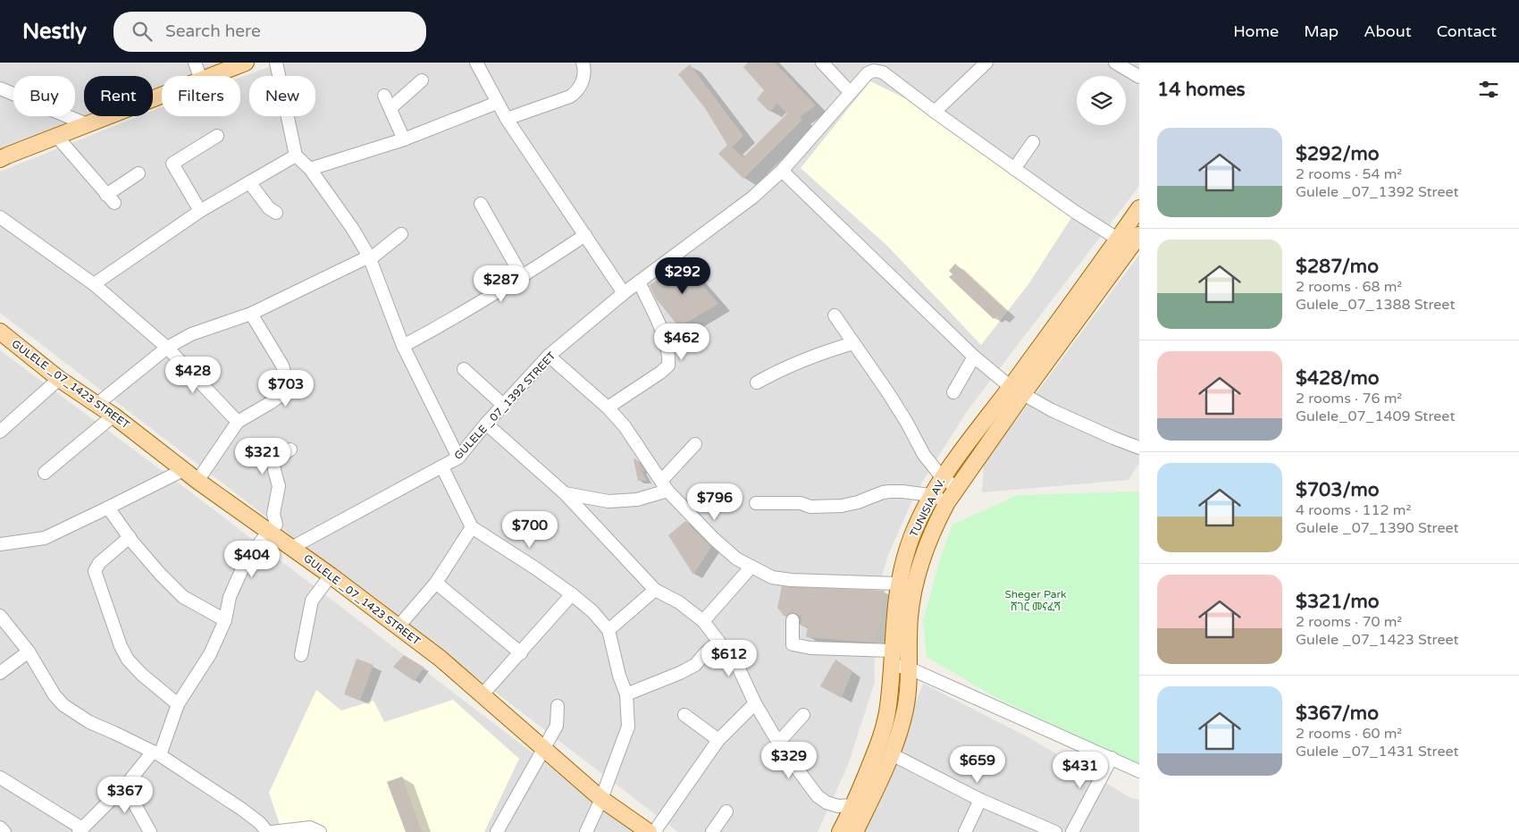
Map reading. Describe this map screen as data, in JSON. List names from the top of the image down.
{
  "streets": {
    "main road": ["GULELE _07_1423 STREET", "TUNISIA AV."],
    "street": ["GULELE _07_1392 STREET"]
  },
  "crossings": [
    ["GULELE _07_1423 STREET", "GULELE _07_1392 STREET"]
  ],
  "parks": ["Sheger Park ሸገር መናፈሻ"],
  "page": {
    "header": "Nestly",
    "search": "Search here",
    "nav": [
      "Home",
      "Map",
      "About",
      "Contact"
    ],
    "heading": "14 homes",
    "chip": [
      "Buy",
      "Rent",
      "Filters",
      "New"
    ],
    "list": [
      {
        "name": "$292/mo",
        "note": "2 rooms · 54 m² · Gulele _07_1392 Street"
      },
      {
        "name": "$287/mo",
        "note": "2 rooms · 68 m² · Gulele_07_1388 Street"
      },
      {
        "name": "$428/mo",
        "note": "2 rooms · 76 m² · Gulele_07_1409 Street"
      },
      {
        "name": "$703/mo",
        "note": "4 rooms · 112 m² · Gulele _07_1390 Street"
      },
      {
        "name": "$321/mo",
        "note": "2 rooms · 70 m² · Gulele _07_1423 Street"
      },
      {
        "name": "$367/mo",
        "note": "2 rooms · 60 m² · Gulele _07_1431 Street"
      }
    ],
    "price": [
      "$292",
      "$287",
      "$462",
      "$428",
      "$703",
      "$321",
      "$796",
      "$700",
      "$404",
      "$612",
      "$329",
      "$659",
      "$431",
      "$367"
    ]
  }
}
